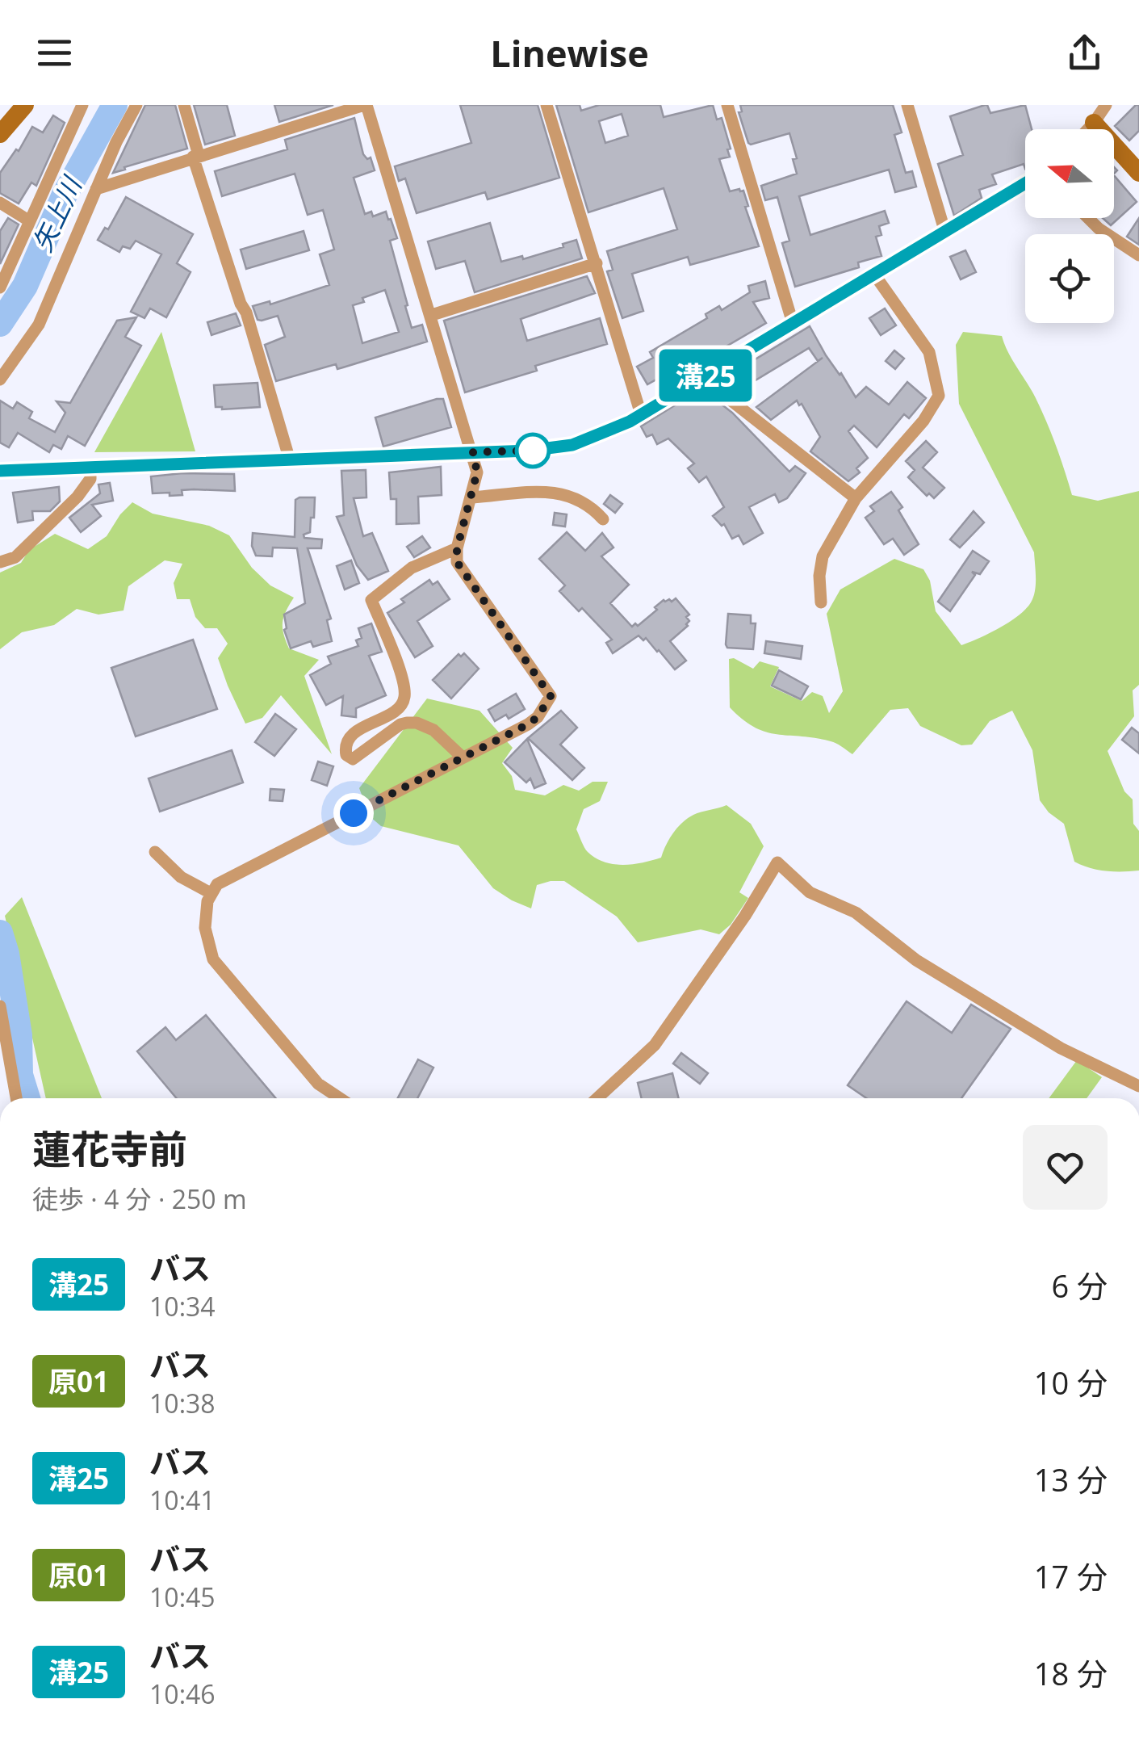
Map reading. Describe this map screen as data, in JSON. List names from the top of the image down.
{
  "water": ["矢上川"],
  "lines": ["bus line 溝25"],
  "north": "left",
  "page": {
    "header": "Linewise",
    "on_map": "溝25",
    "heading": ["蓮花寺前", "徒歩 · 4 分 · 250 m"],
    "list": [
      {
        "mark": "溝25",
        "name": "バス",
        "note": "10:34",
        "value": "6 分"
      },
      {
        "mark": "原01",
        "name": "バス",
        "note": "10:38",
        "value": "10 分"
      },
      {
        "mark": "溝25",
        "name": "バス",
        "note": "10:41",
        "value": "13 分"
      },
      {
        "mark": "原01",
        "name": "バス",
        "note": "10:45",
        "value": "17 分"
      },
      {
        "mark": "溝25",
        "name": "バス",
        "note": "10:46",
        "value": "18 分"
      }
    ]
  }
}
